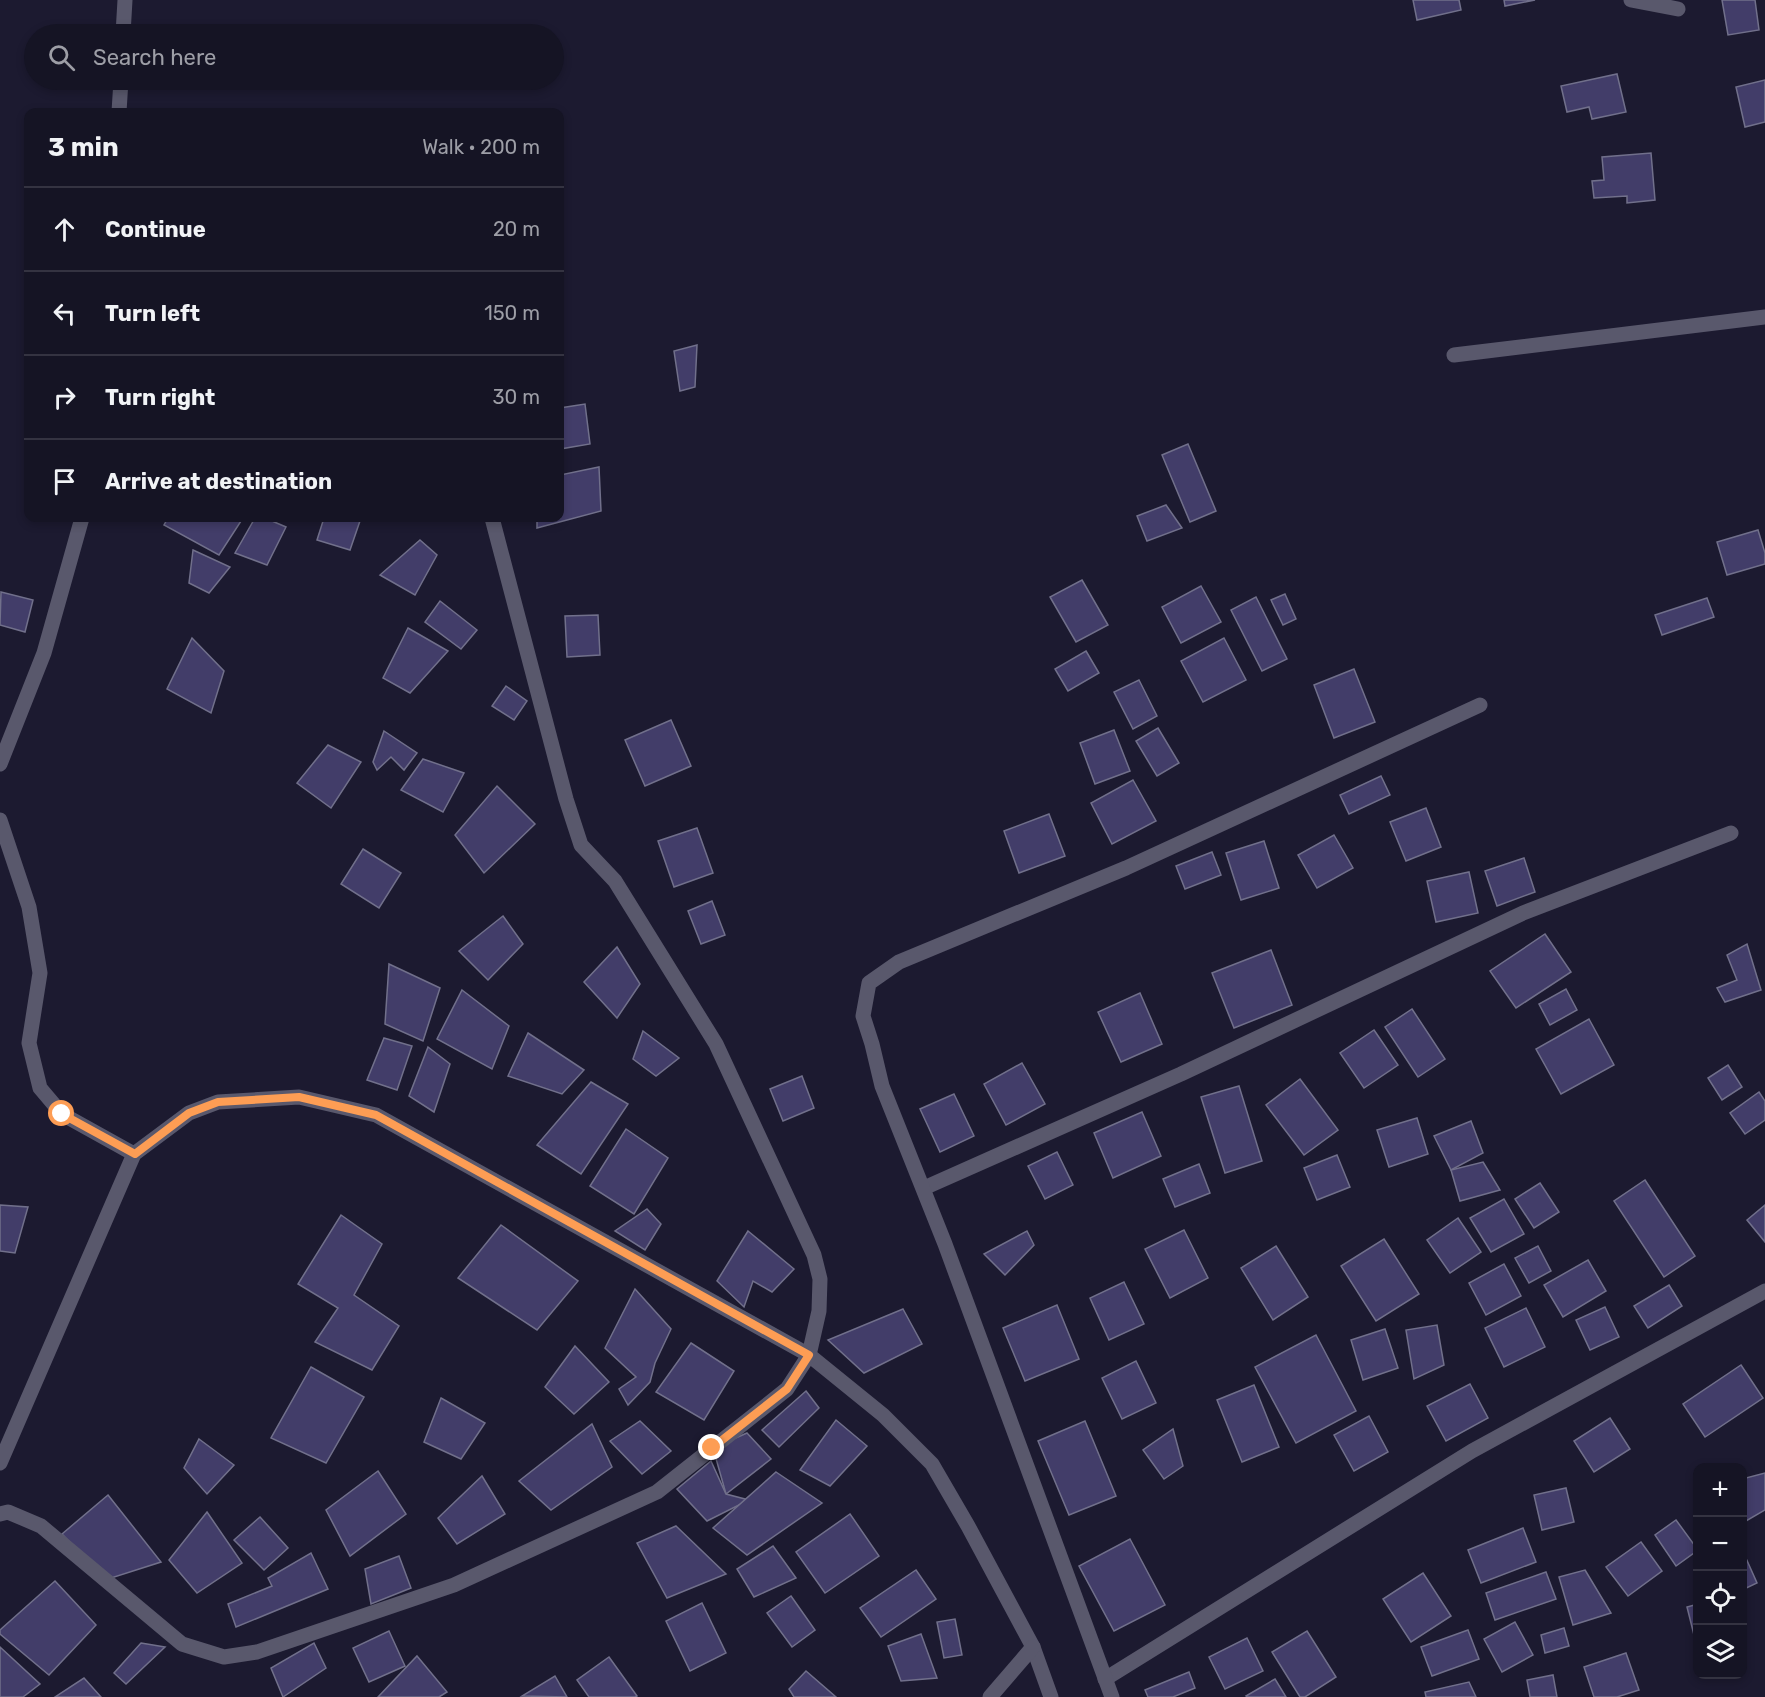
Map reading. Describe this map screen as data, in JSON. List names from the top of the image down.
{
  "page": {
    "search": "Search here",
    "heading": ["3 min", "Walk · 200 m"],
    "list": [
      ["Continue", "20 m"],
      ["Turn left", "150 m"],
      ["Turn right", "30 m"],
      "Arrive at destination"
    ],
    "map_buttons": ["+", "−"]
  }
}
